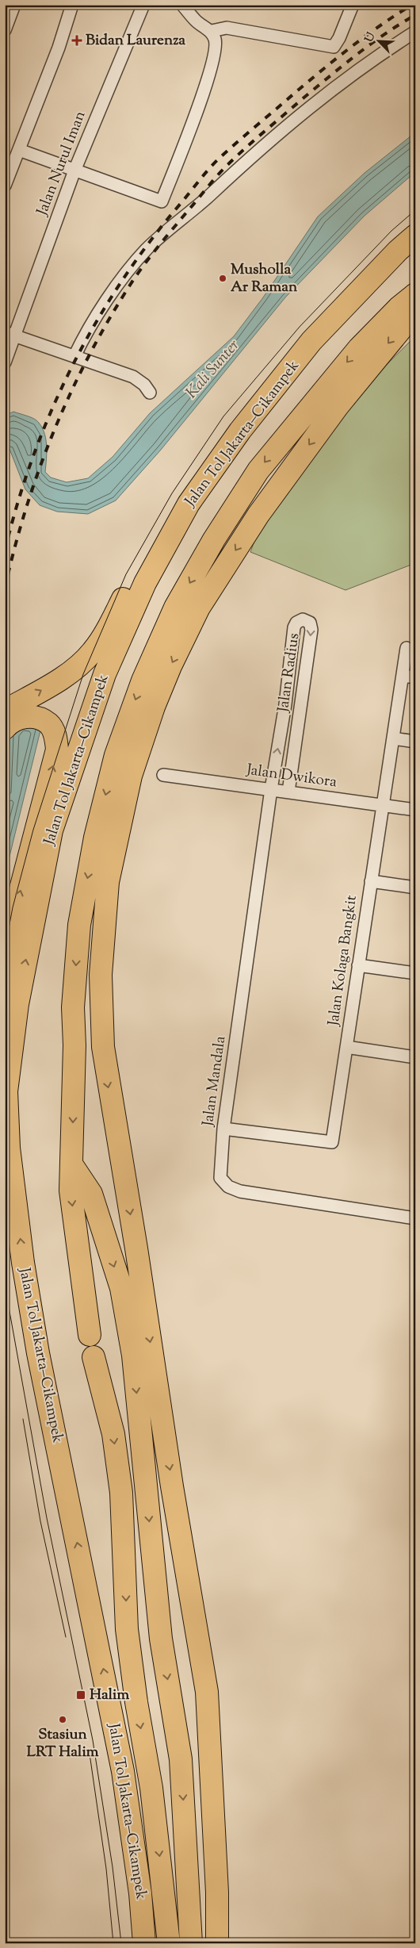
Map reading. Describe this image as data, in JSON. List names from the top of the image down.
{
  "streets": {
    "highway": ["Jalan Tol Jakarta–Cikampek"],
    "street": [
      "Jalan Nurul Iman",
      "Jalan Radius",
      "Jalan Dwikora",
      "Jalan Kolaga Bangkit",
      "Jalan Mandala"
    ]
  },
  "crossings": [
    ["Jalan Radius", "Jalan Dwikora"],
    ["Jalan Radius", "Jalan Mandala"],
    ["Jalan Dwikora", "Jalan Kolaga Bangkit"],
    ["Jalan Dwikora", "Jalan Mandala"],
    ["Jalan Kolaga Bangkit", "Jalan Mandala"]
  ],
  "water": ["Kali Sunter"],
  "places": {
    "health": ["Bidan Laurenza"],
    "other": ["Musholla Ar Raman", "Stasiun LRT Halim"],
    "transit": ["Halim"]
  },
  "north": "top left"
}
